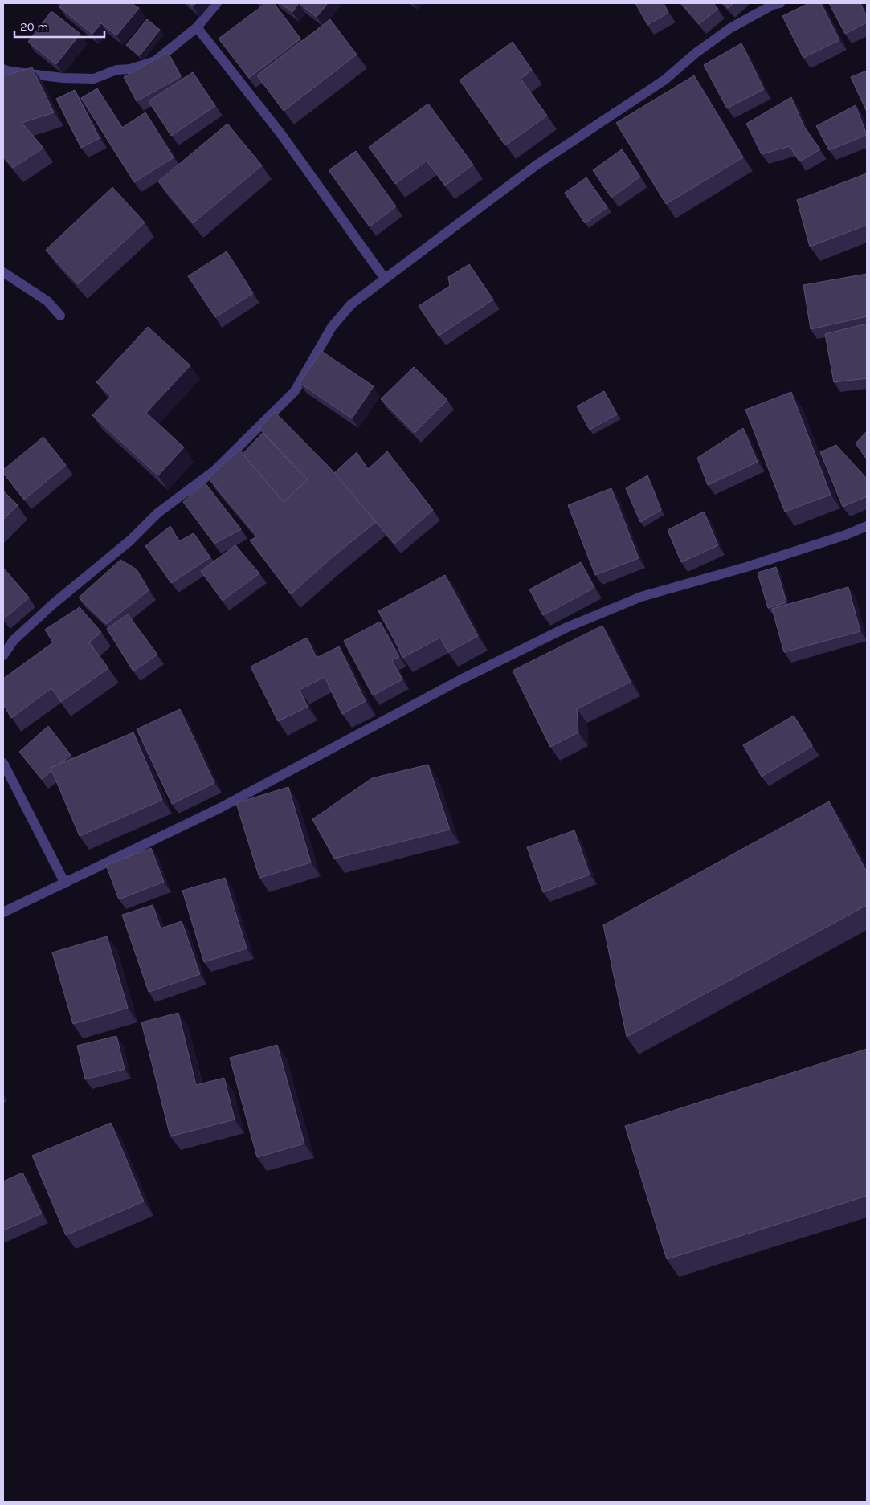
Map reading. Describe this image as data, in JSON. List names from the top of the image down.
{
  "scale_bar": "20 m"
}
